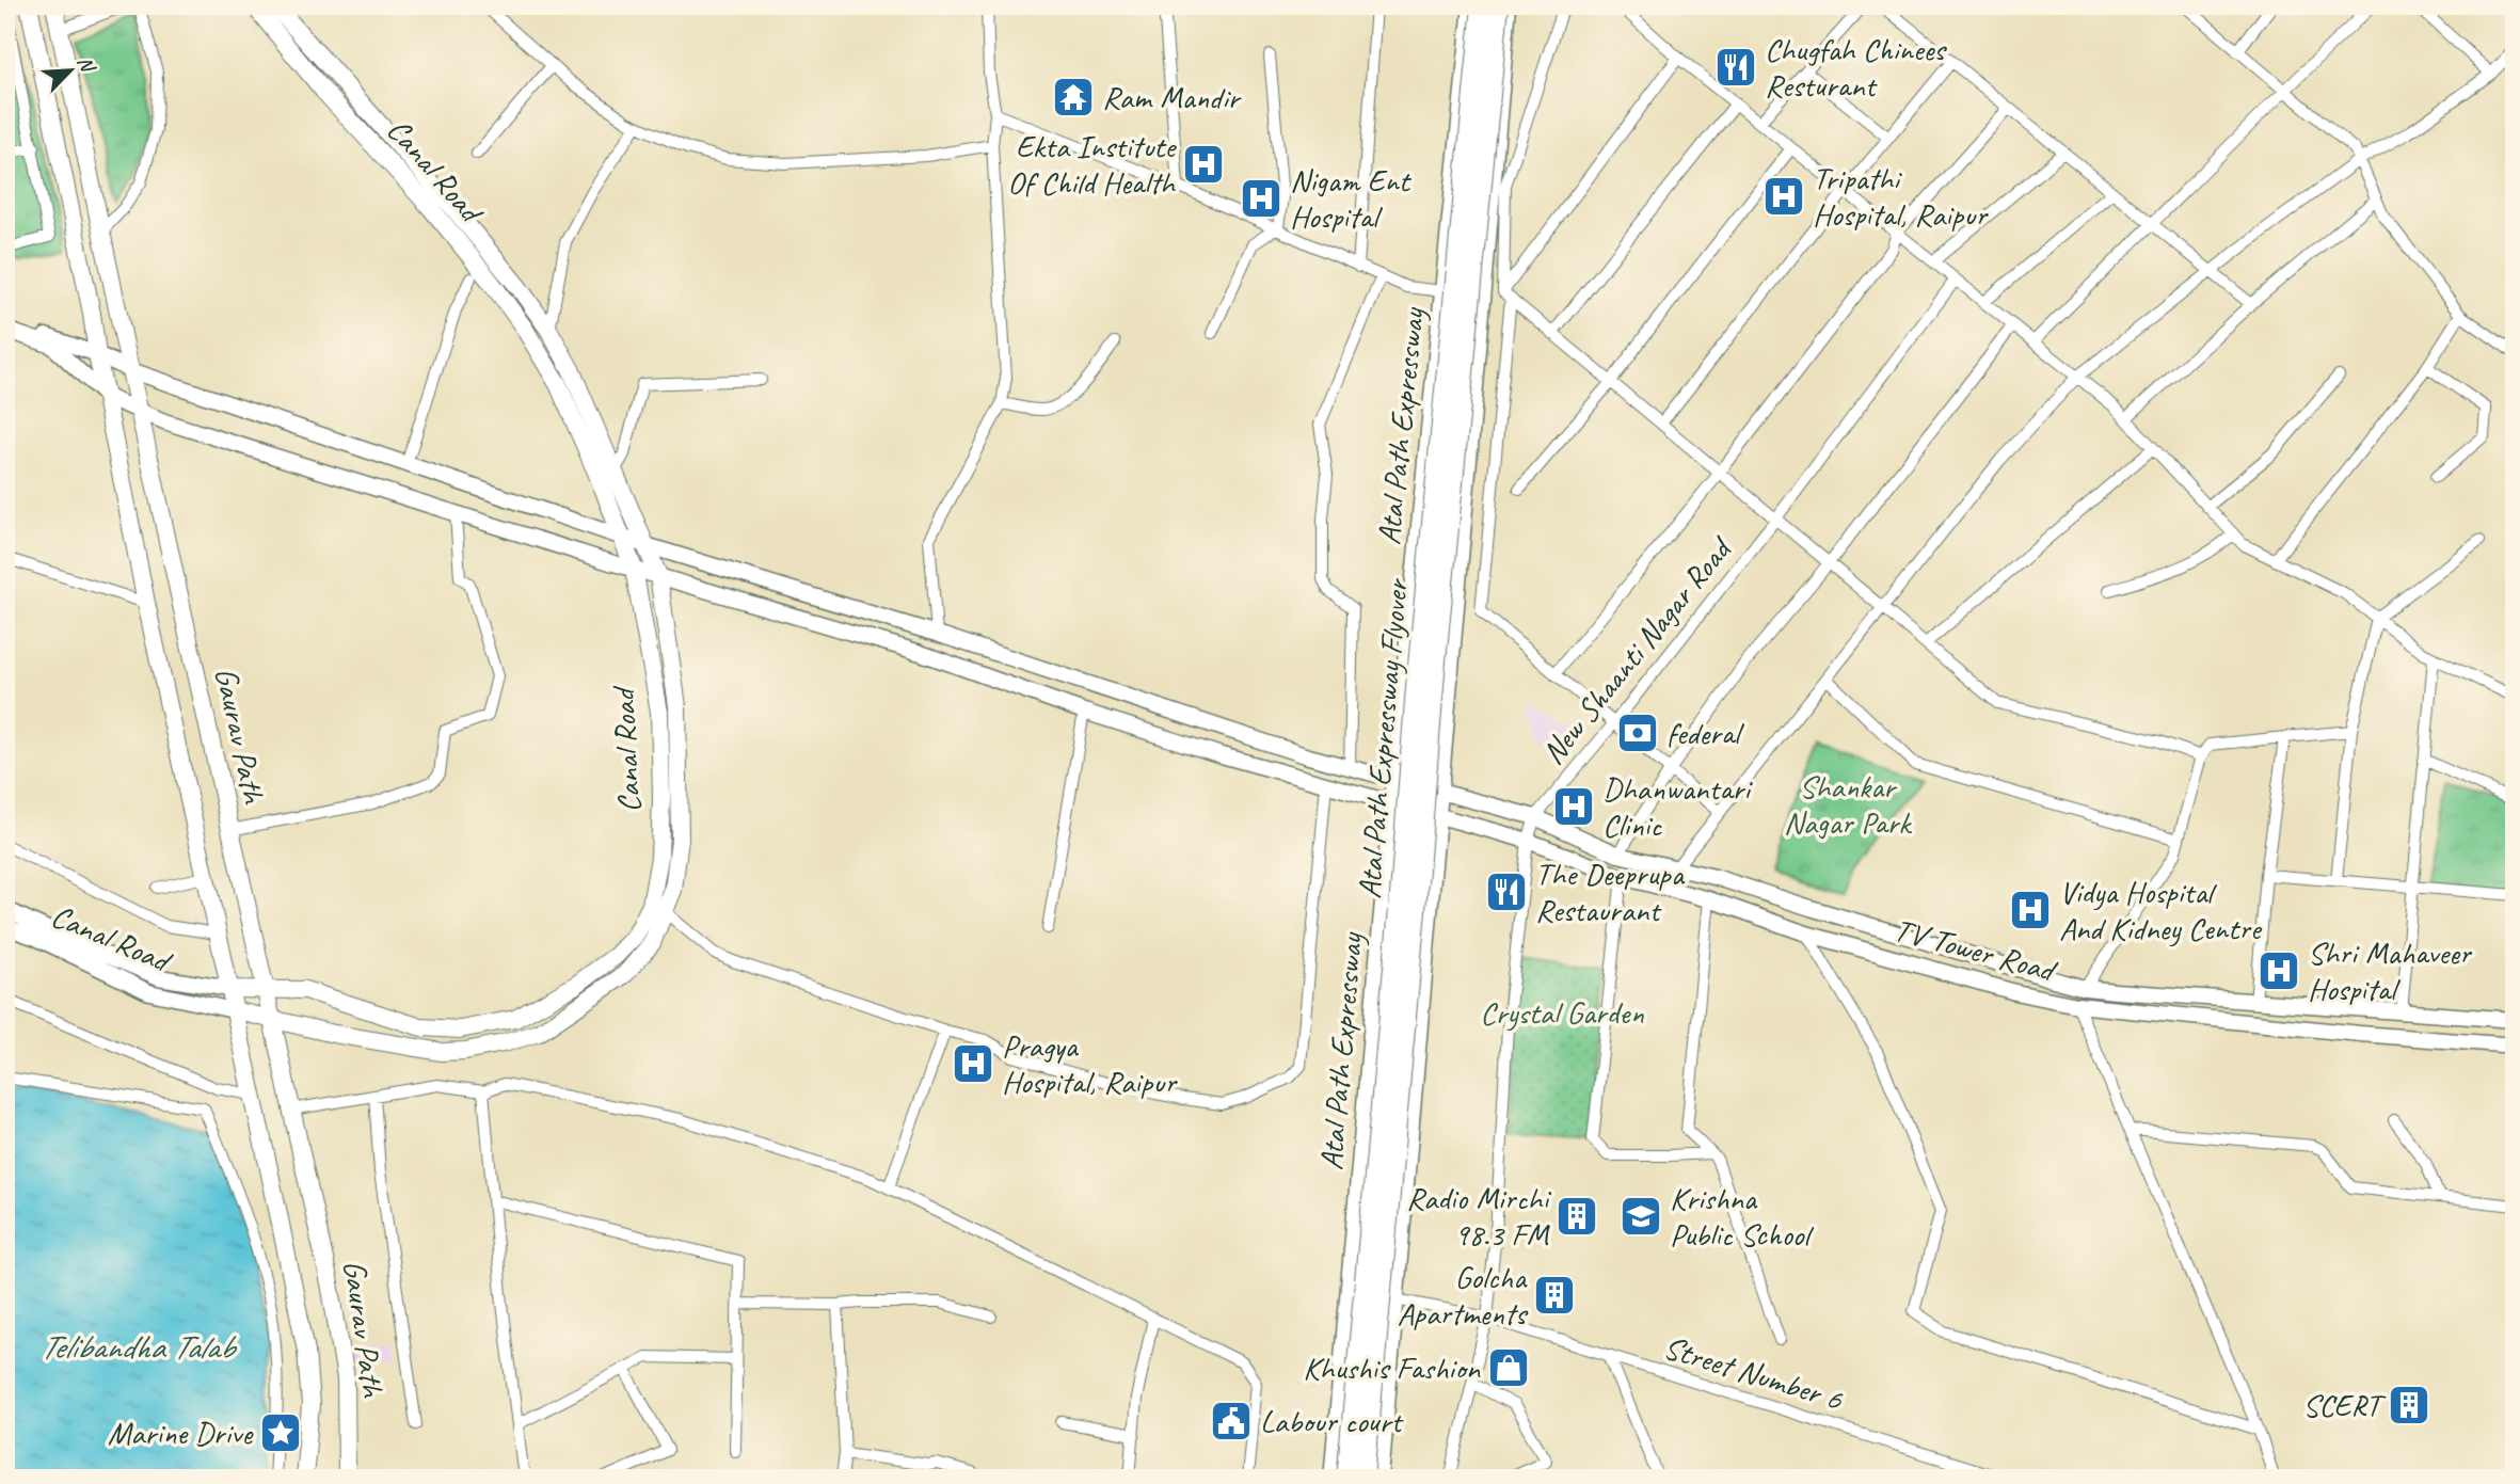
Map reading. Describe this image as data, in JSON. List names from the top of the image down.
{
  "streets": {
    "highway": ["Atal Path Expressway Flyover"],
    "main road": [
      "Canal Road",
      "Atal Path Expressway",
      "Gaurav Path",
      "TV Tower Road"
    ],
    "street": ["New Shaanti Nagar Road", "Street Number 6"]
  },
  "crossings": [
    ["Canal Road", "Gaurav Path"],
    ["Canal Road", "TV Tower Road"],
    ["Atal Path Expressway", "TV Tower Road"],
    ["New Shaanti Nagar Road", "TV Tower Road"],
    ["Gaurav Path", "TV Tower Road"]
  ],
  "water": ["Telibandha Talab"],
  "parks": ["Shankar Nagar Park", "Crystal Garden"],
  "places": {
    "restaurant": ["Chugfah Chinees Resturant", "The Deeprupa Restaurant"],
    "temple": ["Ram Mandir"],
    "hospital": [
      "Ekta Institute Of Child Health",
      "Tripathi Hospital, Raipur",
      "Nigam Ent Hospital",
      "Dhanwantari Clinic",
      "Vidya Hospital And Kidney Centre",
      "Shri Mahaveer Hospital",
      "Pragya Hospital, Raipur"
    ],
    "bank": ["federal"],
    "building": ["Radio Mirchi 98.3 FM", "Golcha Apartments", "SCERT"],
    "school or university": ["Krishna Public School"],
    "shop": ["Khushis Fashion"],
    "public building": ["Labour court"],
    "place": ["Marine Drive"]
  },
  "north": "top right"
}
